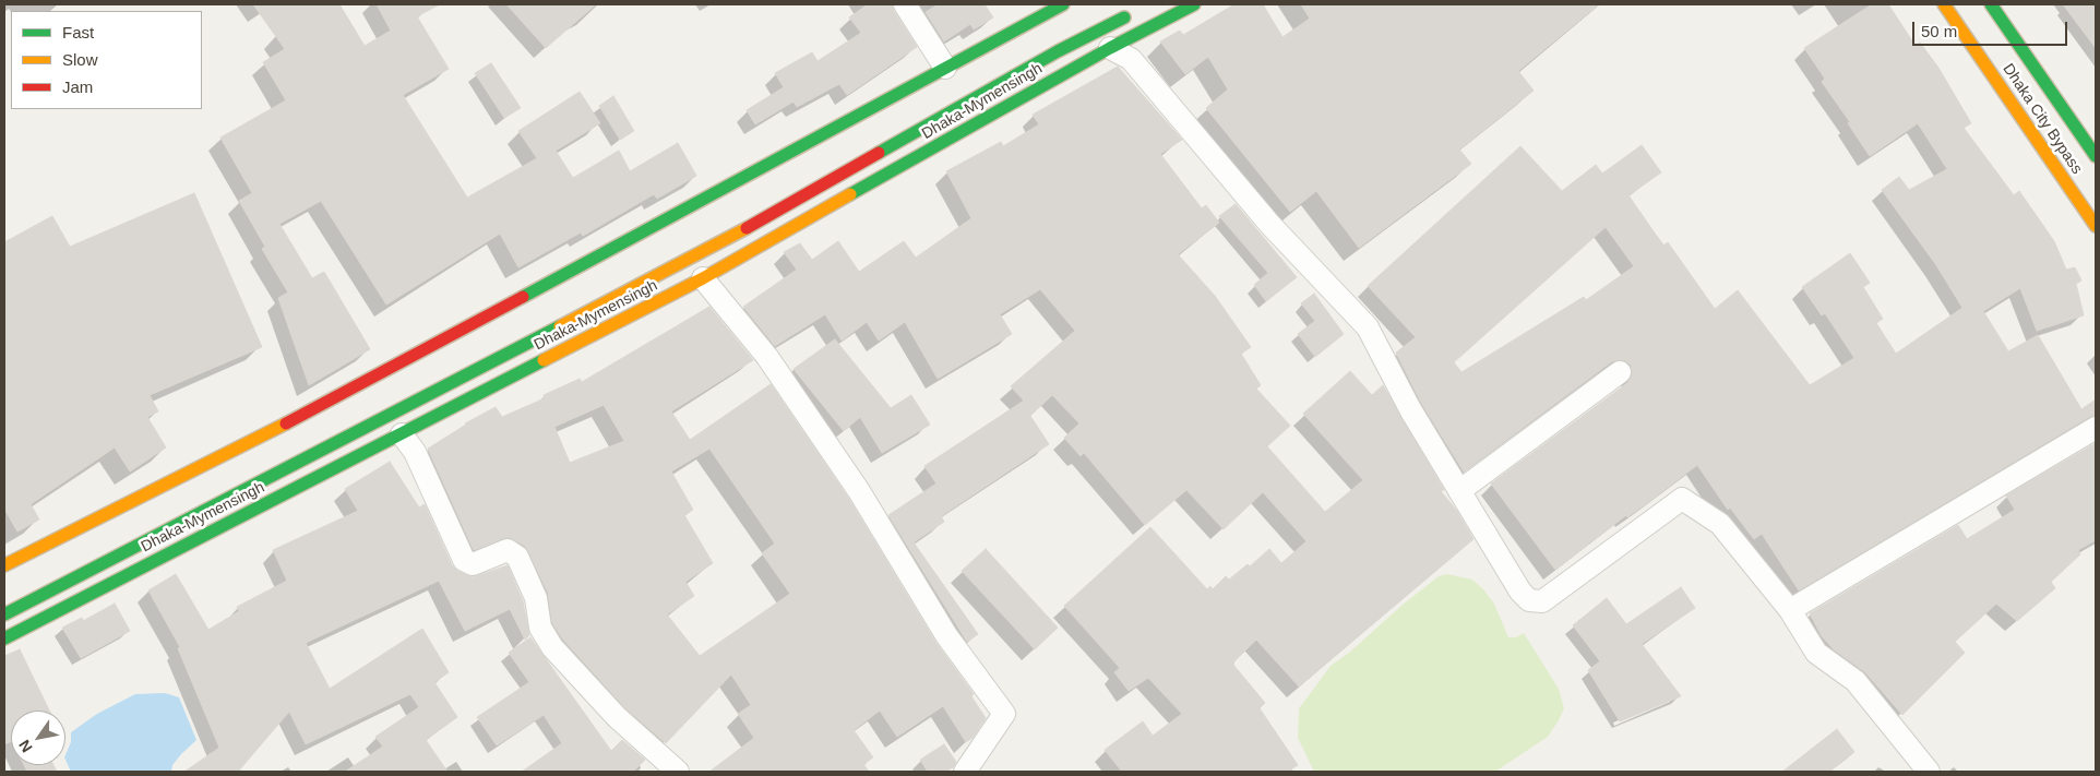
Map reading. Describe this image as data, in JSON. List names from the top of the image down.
{
  "streets": {
    "highway": ["Dhaka-Mymensingh", "Dhaka City Bypass"]
  },
  "legend": ["Fast", "Slow", "Jam"],
  "scale_bar": "50 m",
  "north": "bottom left"
}
